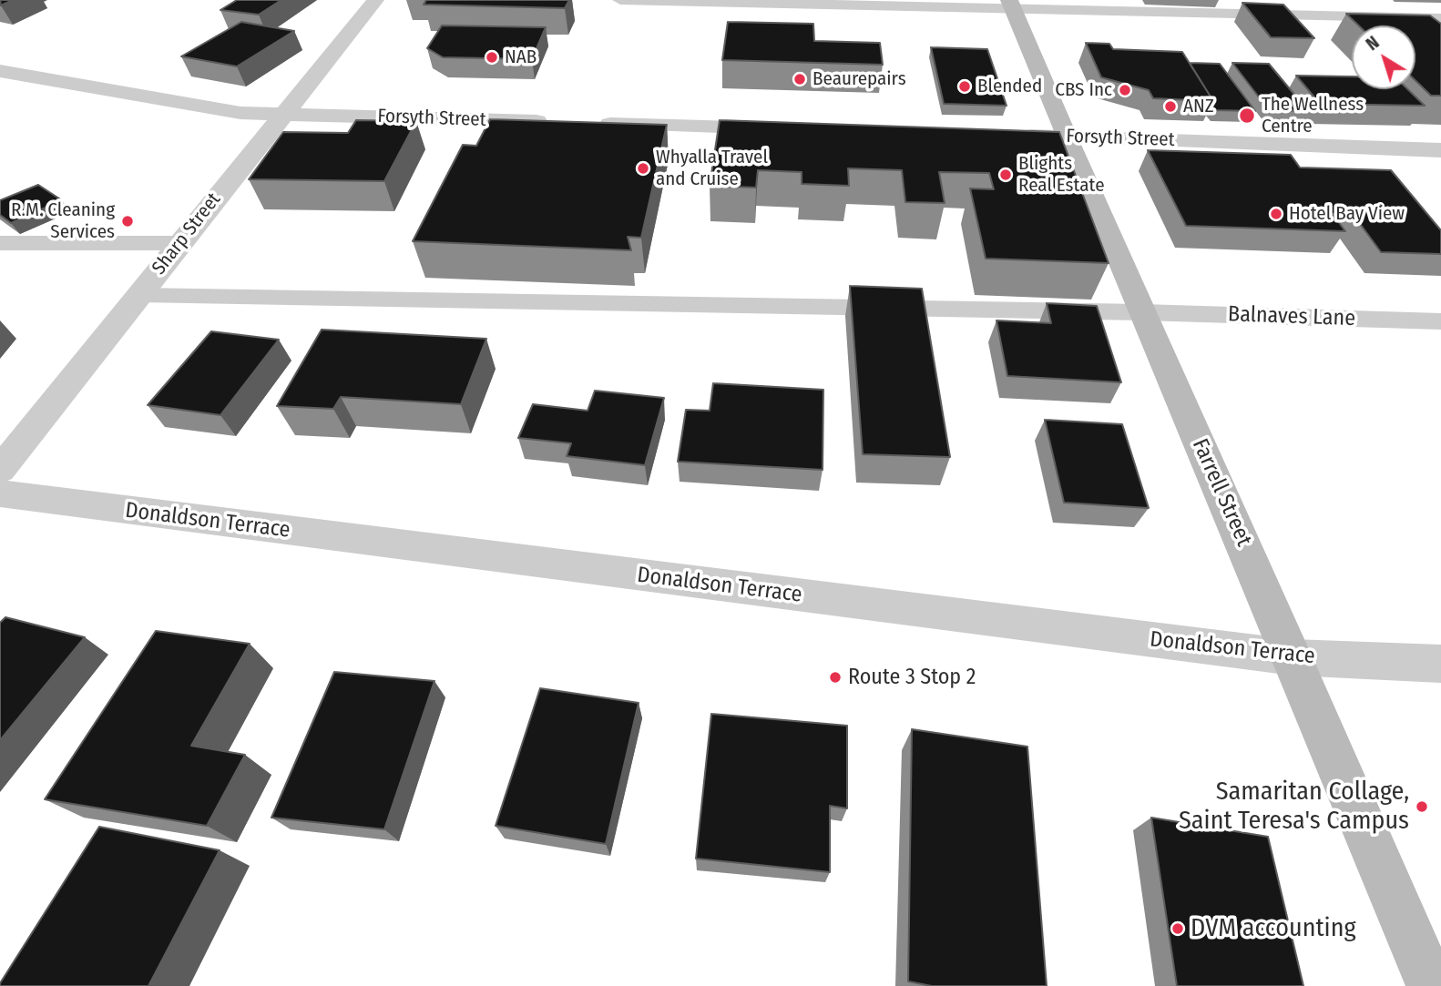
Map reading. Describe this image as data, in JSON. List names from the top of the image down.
{
  "streets": {
    "main road": ["Farrell Street"],
    "street": ["Forsyth Street", "Sharp Street", "Donaldson Terrace"],
    "lane": ["Balnaves Lane"]
  },
  "crossings": [
    ["Forsyth Street", "Sharp Street"],
    ["Forsyth Street", "Farrell Street"],
    ["Sharp Street", "Balnaves Lane"],
    ["Balnaves Lane", "Farrell Street"],
    ["Farrell Street", "Donaldson Terrace"]
  ],
  "places": [
    "NAB",
    "Beaurepairs",
    "Blended",
    "CBS Inc",
    "ANZ",
    "The Wellness Centre",
    "Whyalla Travel and Cruise",
    "Blights Real Estate",
    "Hotel Bay View",
    "R.M. Cleaning Services",
    "Route 3 Stop 2",
    "Samaritan Collage, Saint Teresa's Campus",
    "DVM accounting"
  ],
  "north": "top left"
}
